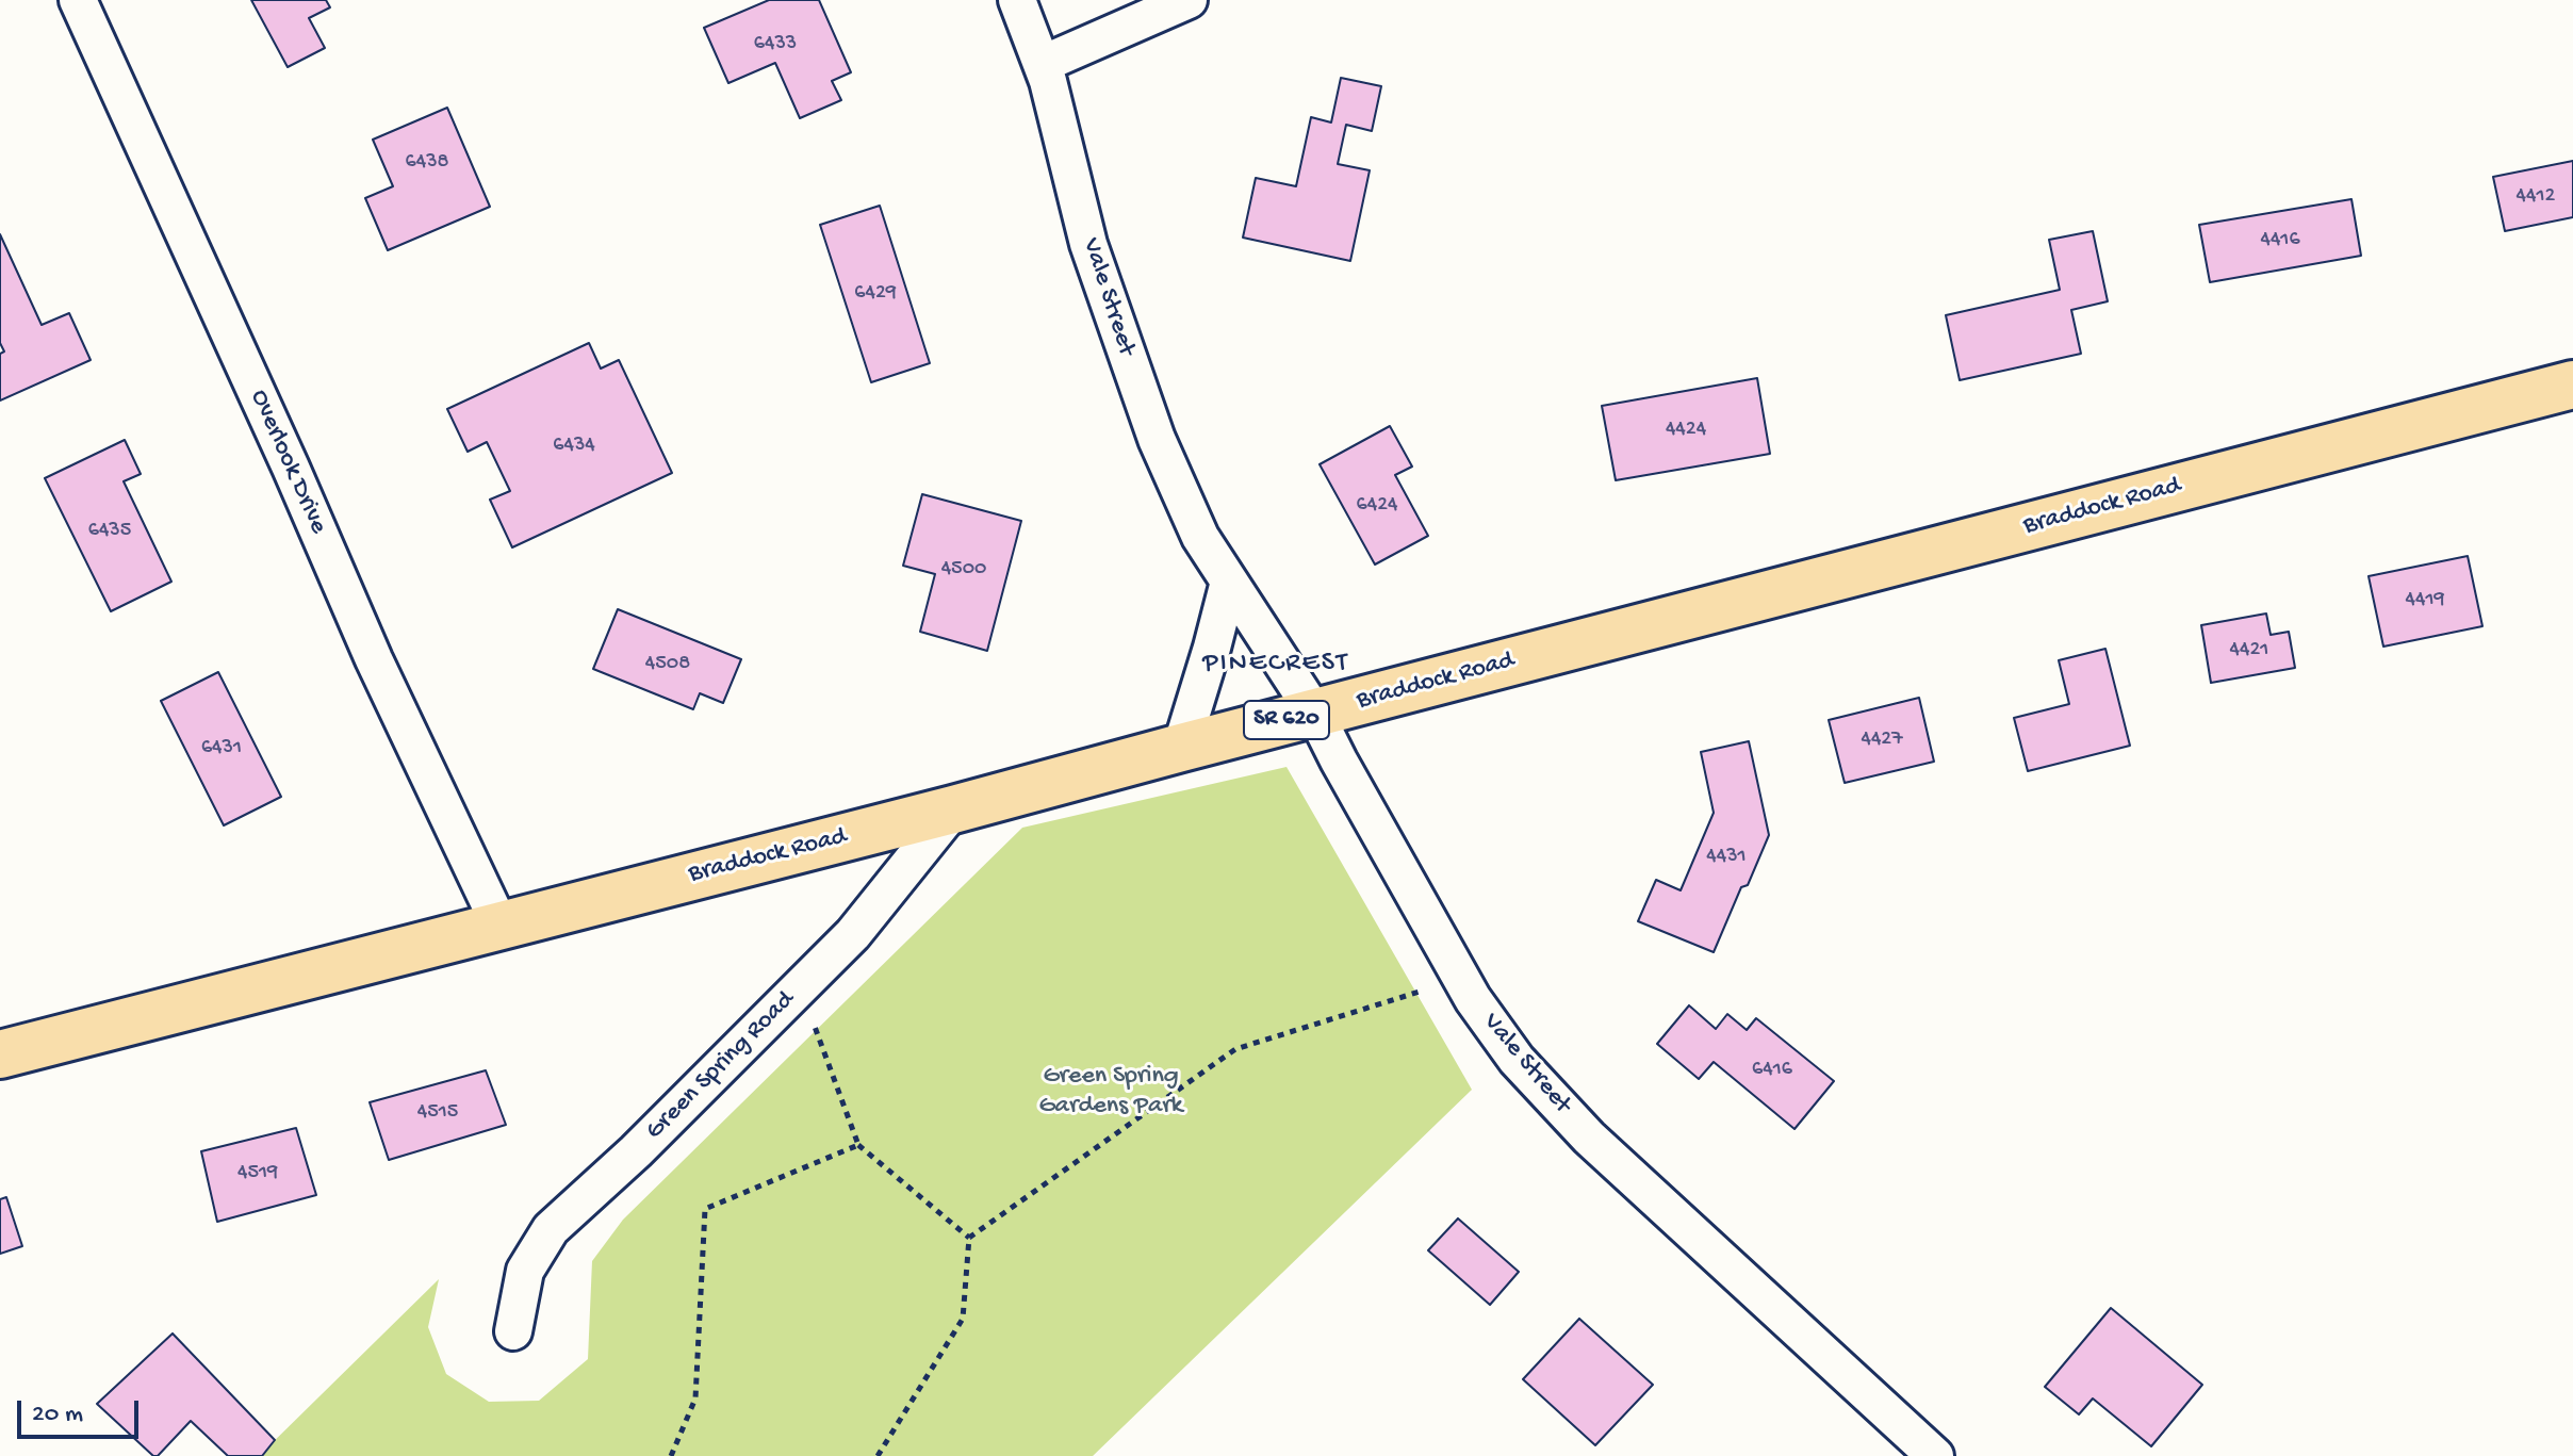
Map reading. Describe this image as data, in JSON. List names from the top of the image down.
{
  "streets": {
    "main road": ["Braddock Road", "SR 620"],
    "street": ["Vale Street", "Overlook Drive", "Green Spring Road"]
  },
  "crossings": [
    ["Vale Street", "Braddock Road"],
    ["Overlook Drive", "Braddock Road"],
    ["Braddock Road", "Green Spring Road"]
  ],
  "districts": ["PINECREST"],
  "parks": ["Green Spring Gardens Park"],
  "house_numbers": [
    "6433",
    "6438",
    "4412",
    "4416",
    "6429",
    "4424",
    "6434",
    "6424",
    "6435",
    "4500",
    "4419",
    "4421",
    "4508",
    "4427",
    "6431",
    "4431",
    "6416",
    "4515",
    "4519"
  ],
  "scale_bar": "20 m"
}
